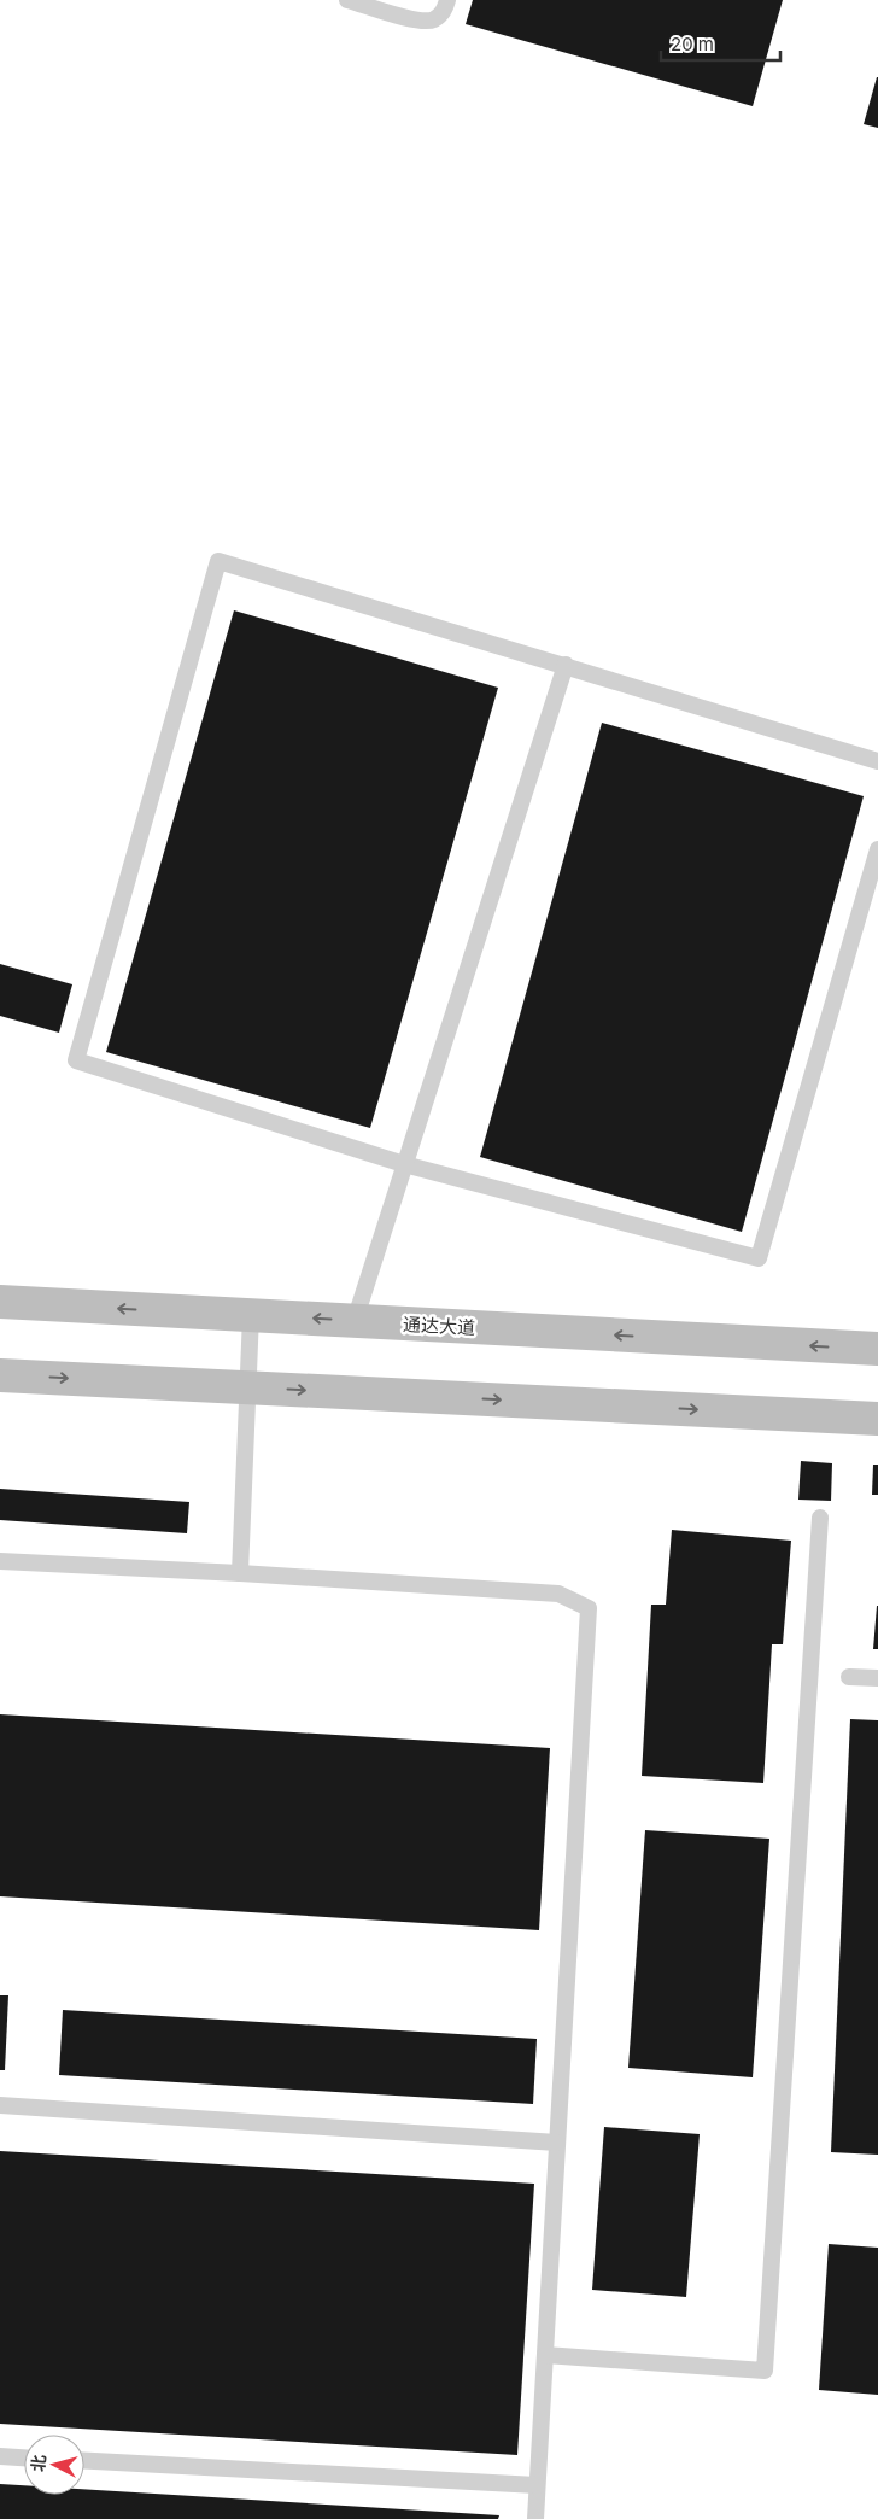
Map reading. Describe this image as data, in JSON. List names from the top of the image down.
{
  "streets": {
    "main road": ["通达大道"]
  },
  "scale_bar": "20 m",
  "north": "left"
}
